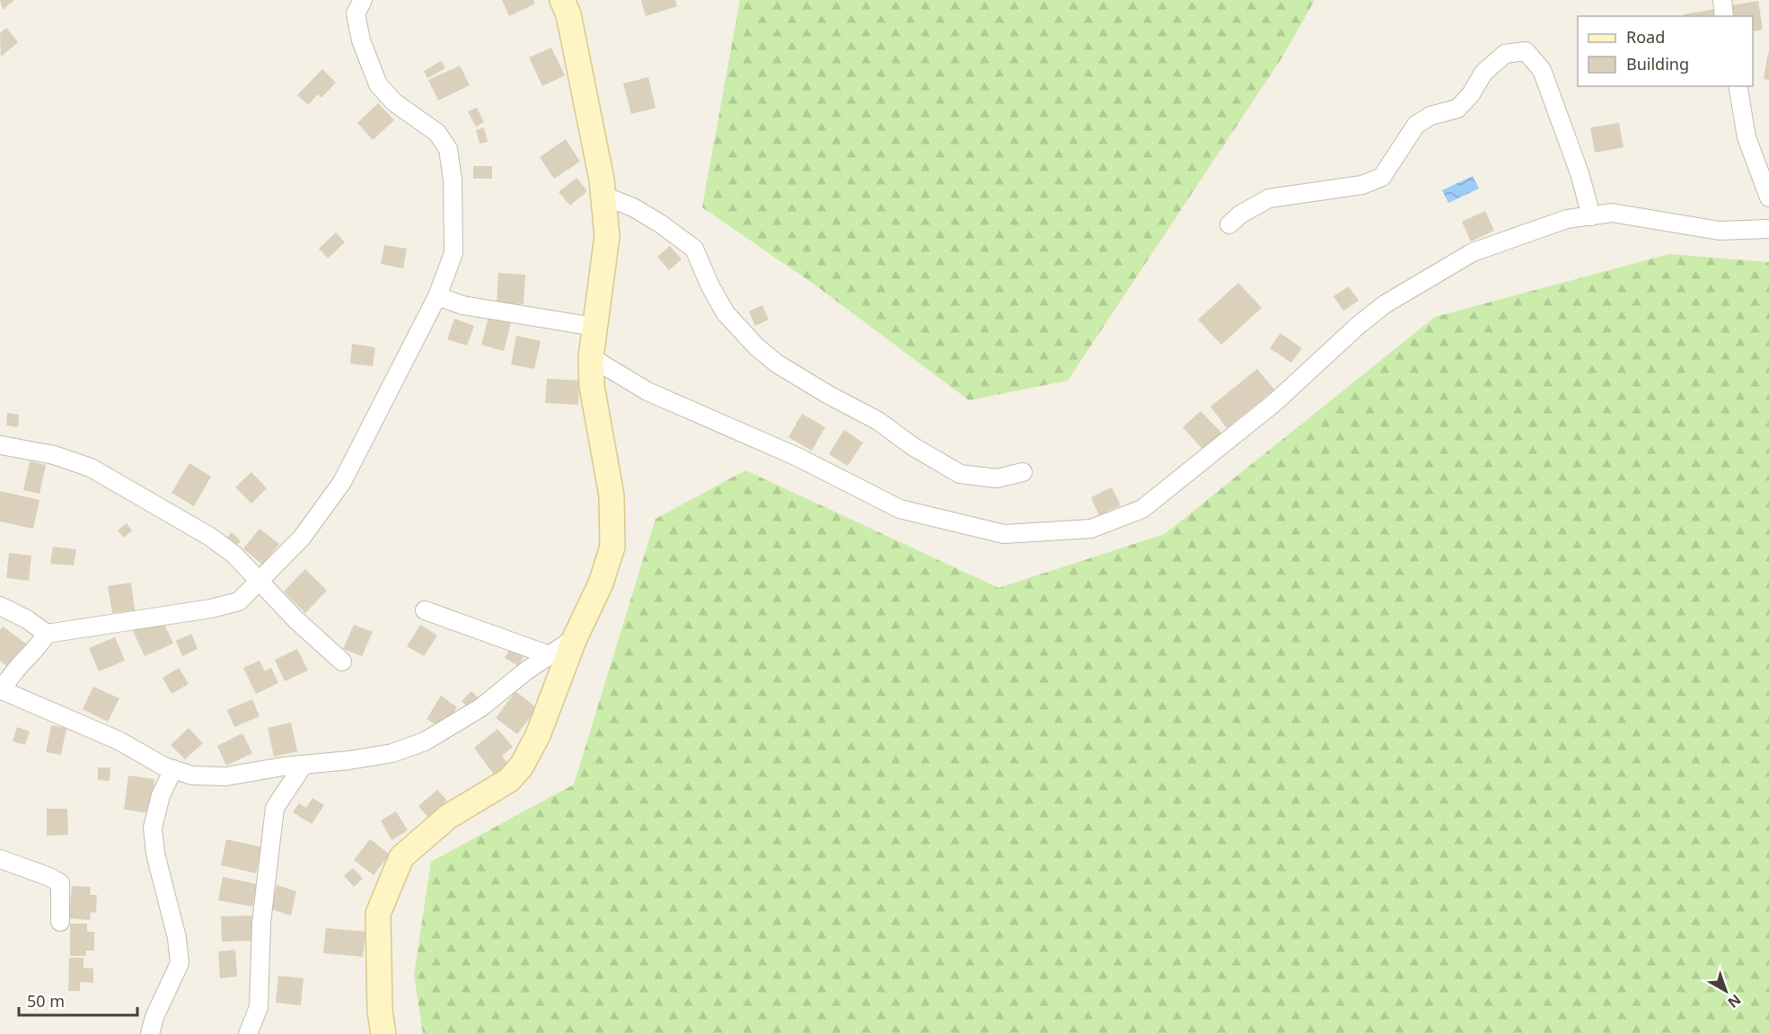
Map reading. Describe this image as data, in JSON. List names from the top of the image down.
{
  "legend": ["Road", "Building"],
  "scale_bar": "50 m",
  "north": "bottom right"
}
